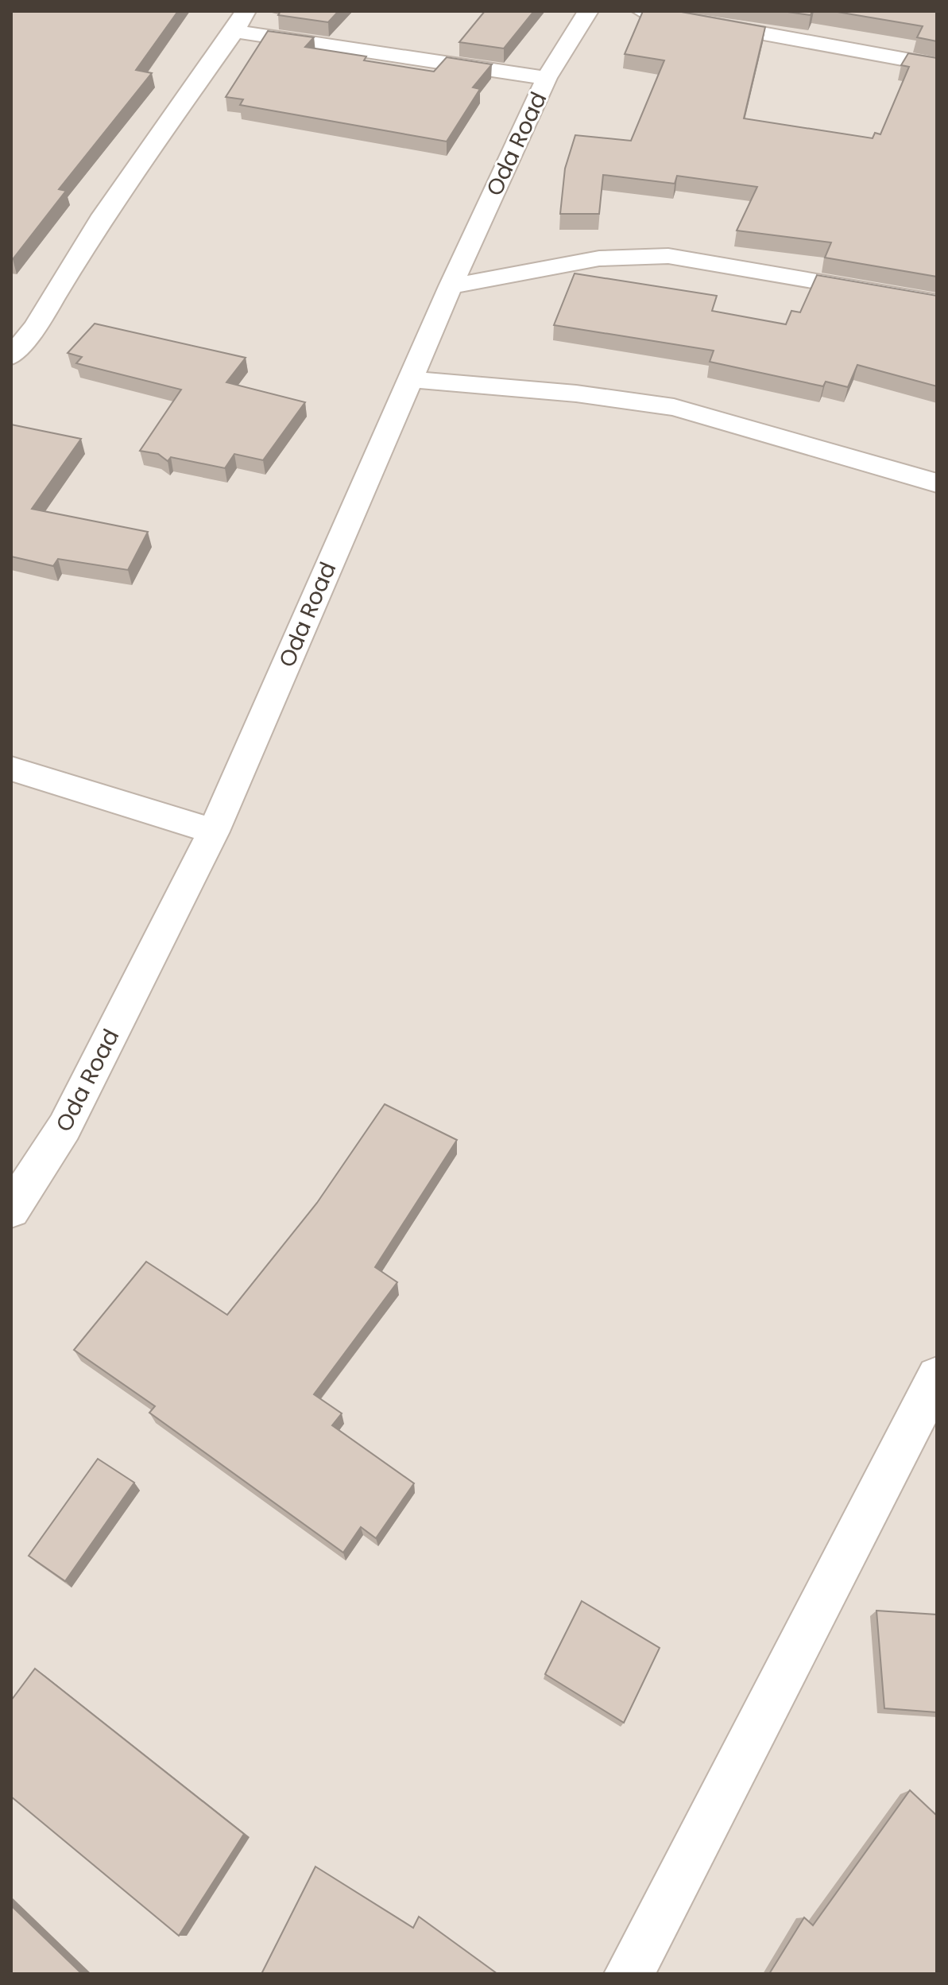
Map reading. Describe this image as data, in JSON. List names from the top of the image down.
{
  "streets": {
    "street": ["Oda Road"]
  }
}
